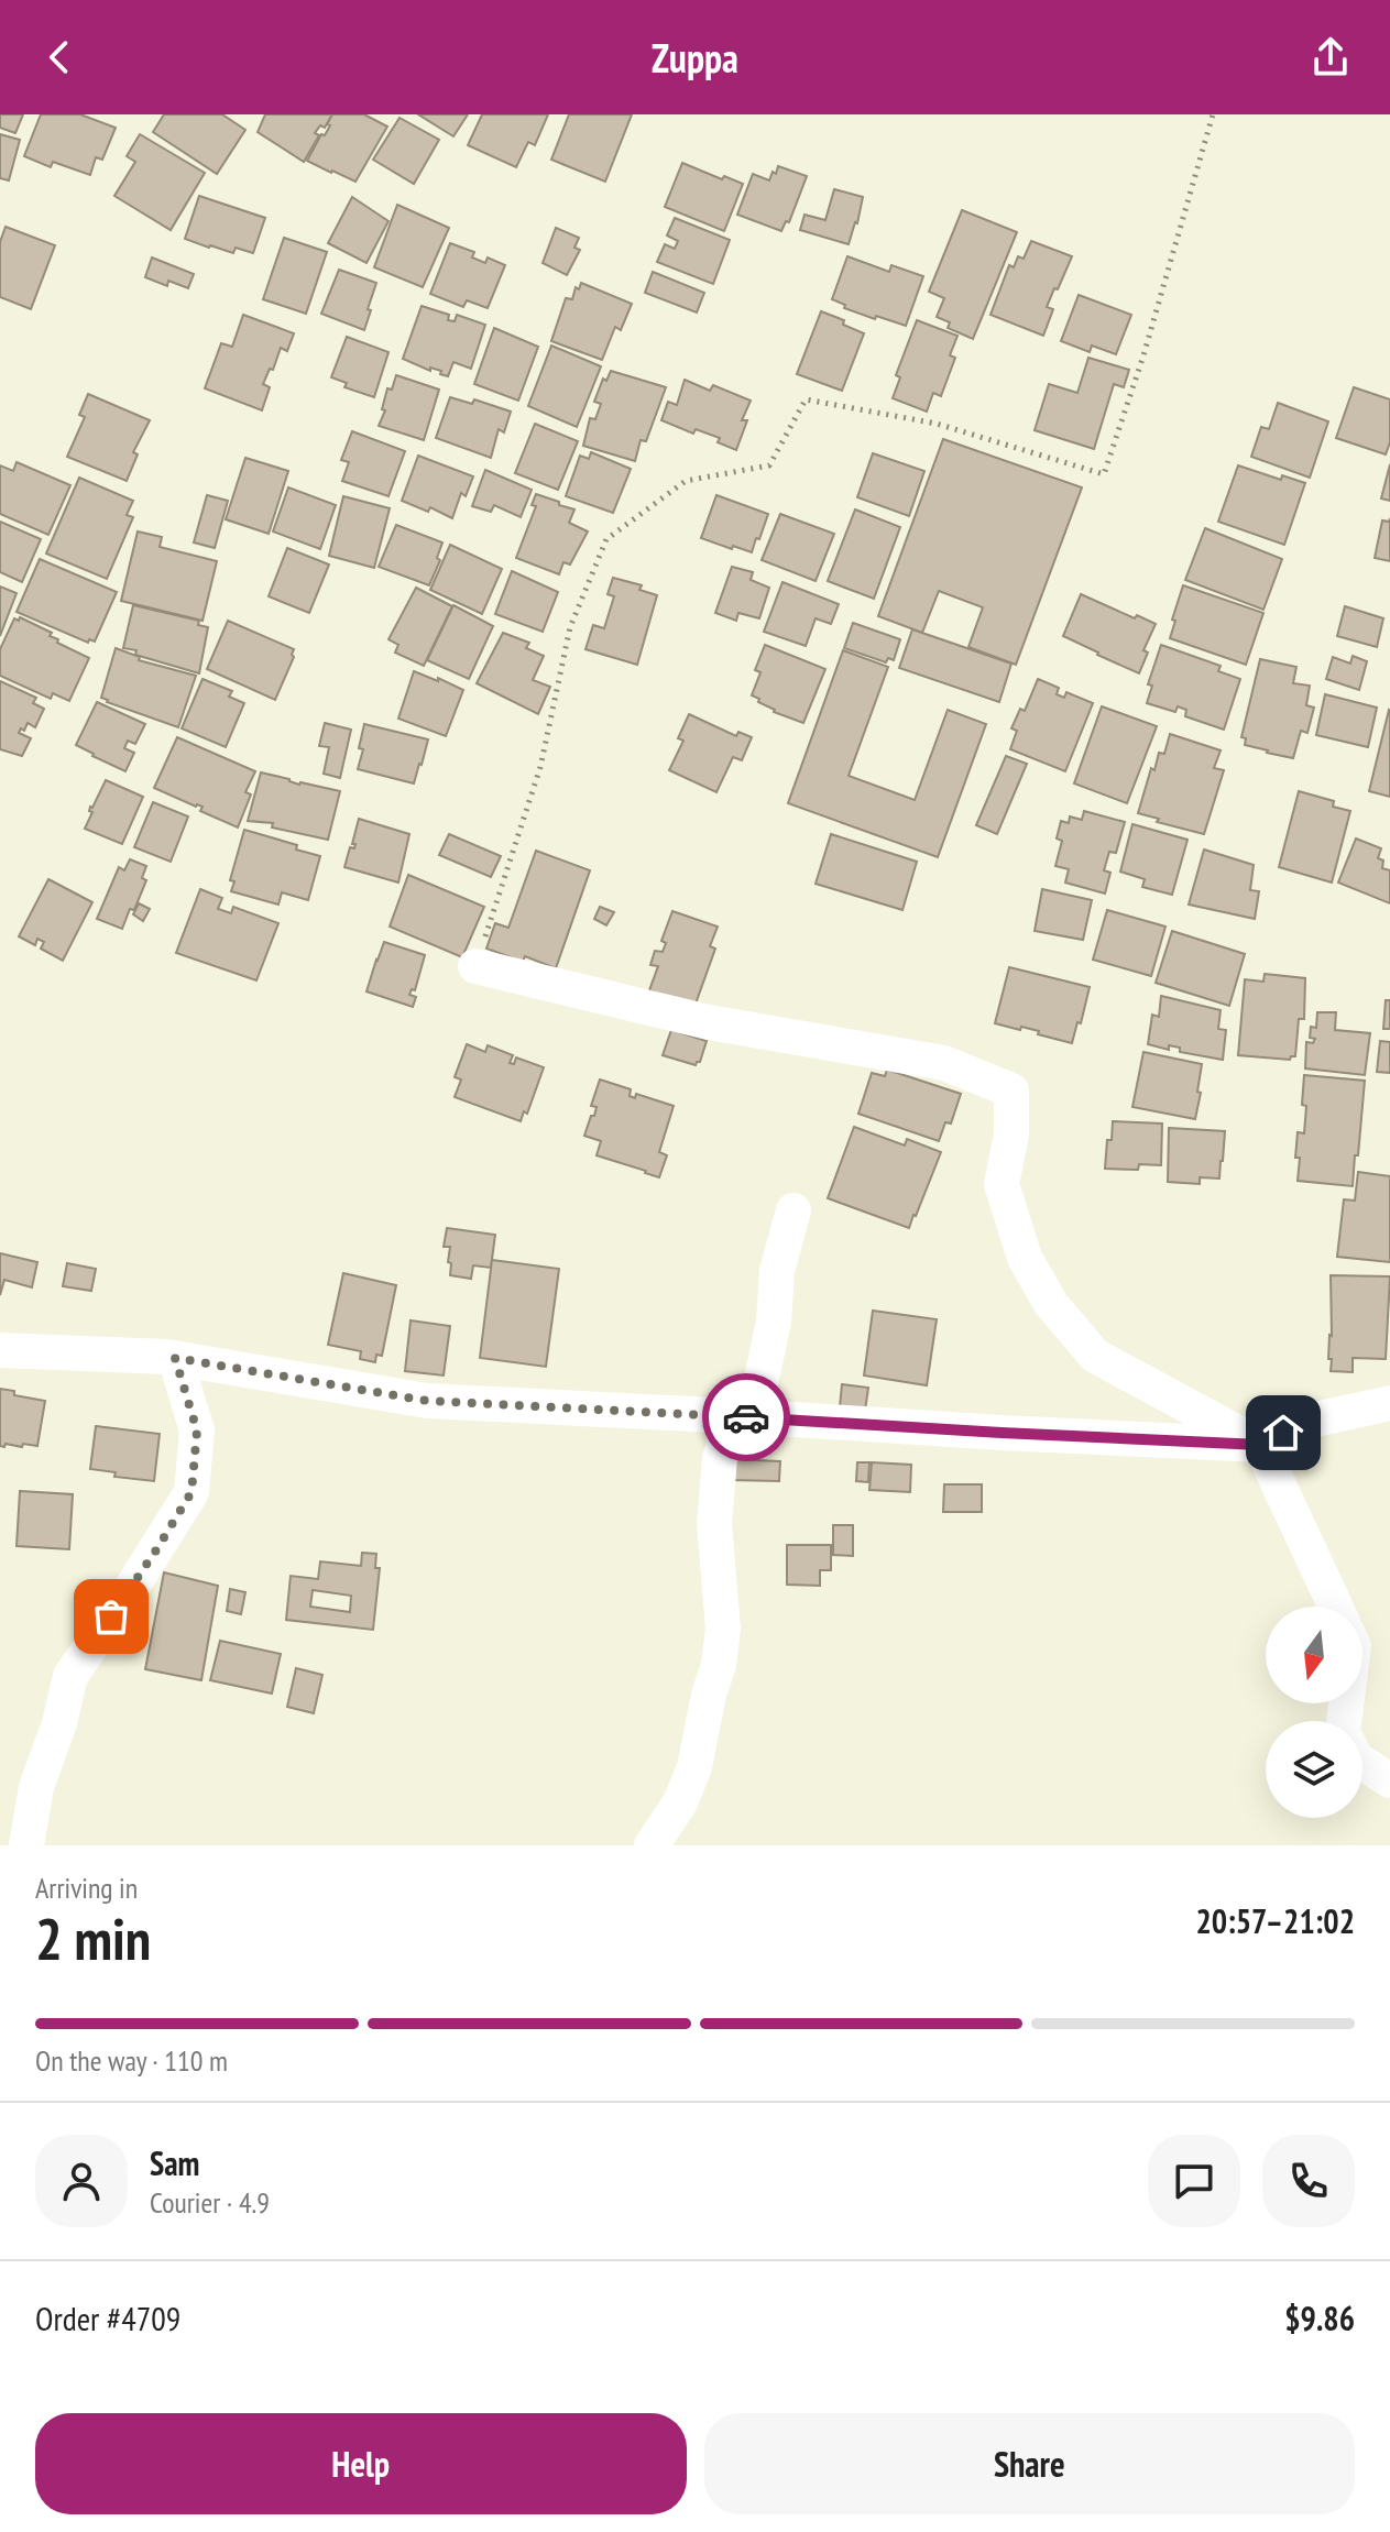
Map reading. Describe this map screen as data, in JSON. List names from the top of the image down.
{
  "north": "bottom",
  "page": {
    "header": "Zuppa",
    "heading": ["2 min", "Arriving in", "20:57–21:02"],
    "panel": [
      "Sam",
      "Courier · 4.9",
      "Order #4709",
      "$9.86"
    ],
    "bar": "On the way · 110 m",
    "buttons": ["Help", "Share"]
  }
}
